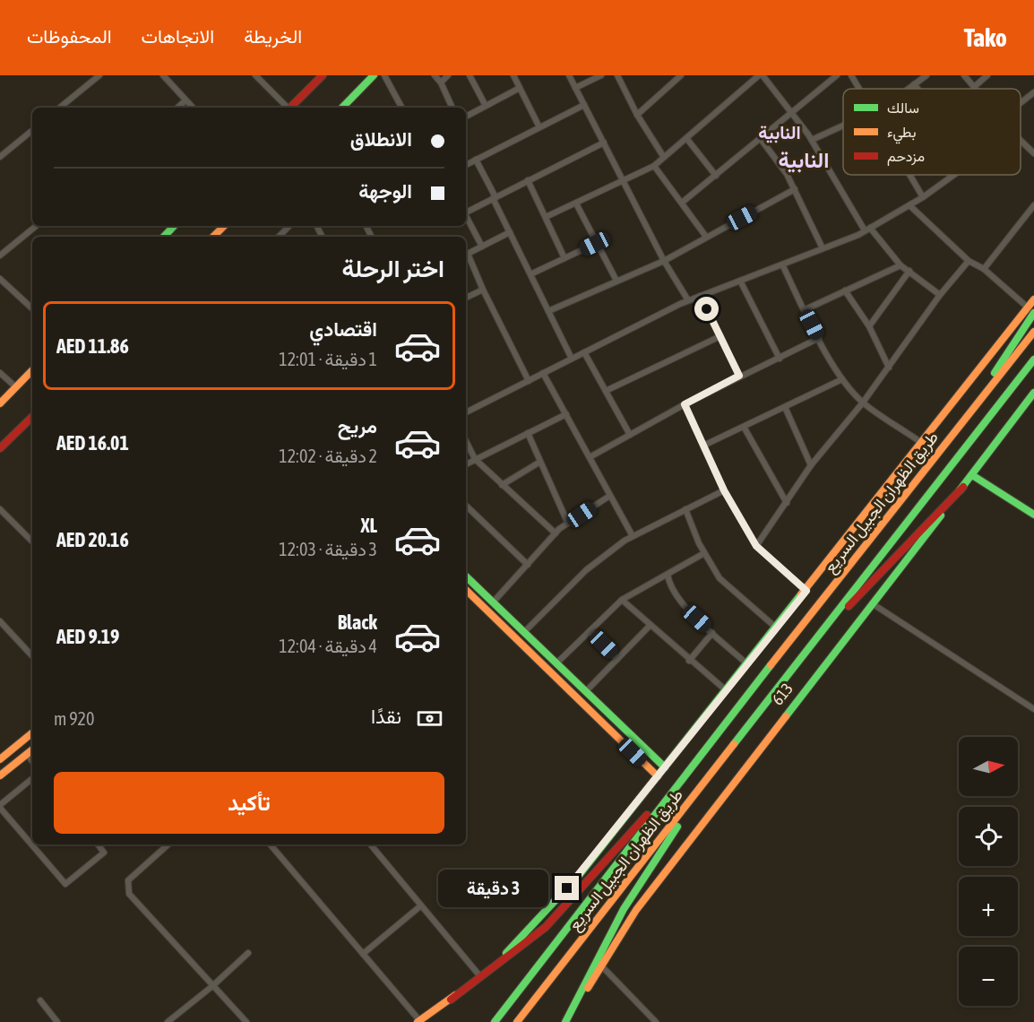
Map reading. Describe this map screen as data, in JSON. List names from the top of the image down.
{
  "streets": {
    "main road": ["طريق الظهران الجبيل السريع", "613"]
  },
  "districts": ["النابية", "النابية"],
  "legend": ["سالك", "بطيء", "مزدحم"],
  "north": "right",
  "page": {
    "header": "Tako",
    "nav": ["الخريطة", "الاتجاهات", "المحفوظات"],
    "banner": ["الانطلاق", "الوجهة"],
    "heading": "اختر الرحلة",
    "list": [
      {
        "name": "اقتصادي",
        "note": "1 دقيقة · 12:01",
        "value": "AED 11.86"
      },
      {
        "name": "مريح",
        "note": "2 دقيقة · 12:02",
        "value": "AED 16.01"
      },
      {
        "name": "XL",
        "note": "3 دقيقة · 12:03",
        "value": "AED 20.16"
      },
      {
        "name": "Black",
        "note": "4 دقيقة · 12:04",
        "value": "AED 9.19"
      }
    ],
    "pay": ["نقدًا", "920 m"],
    "map_buttons": ["+", "−"],
    "buttons": "تأكيد",
    "bubble": "3 دقيقة"
  }
}
